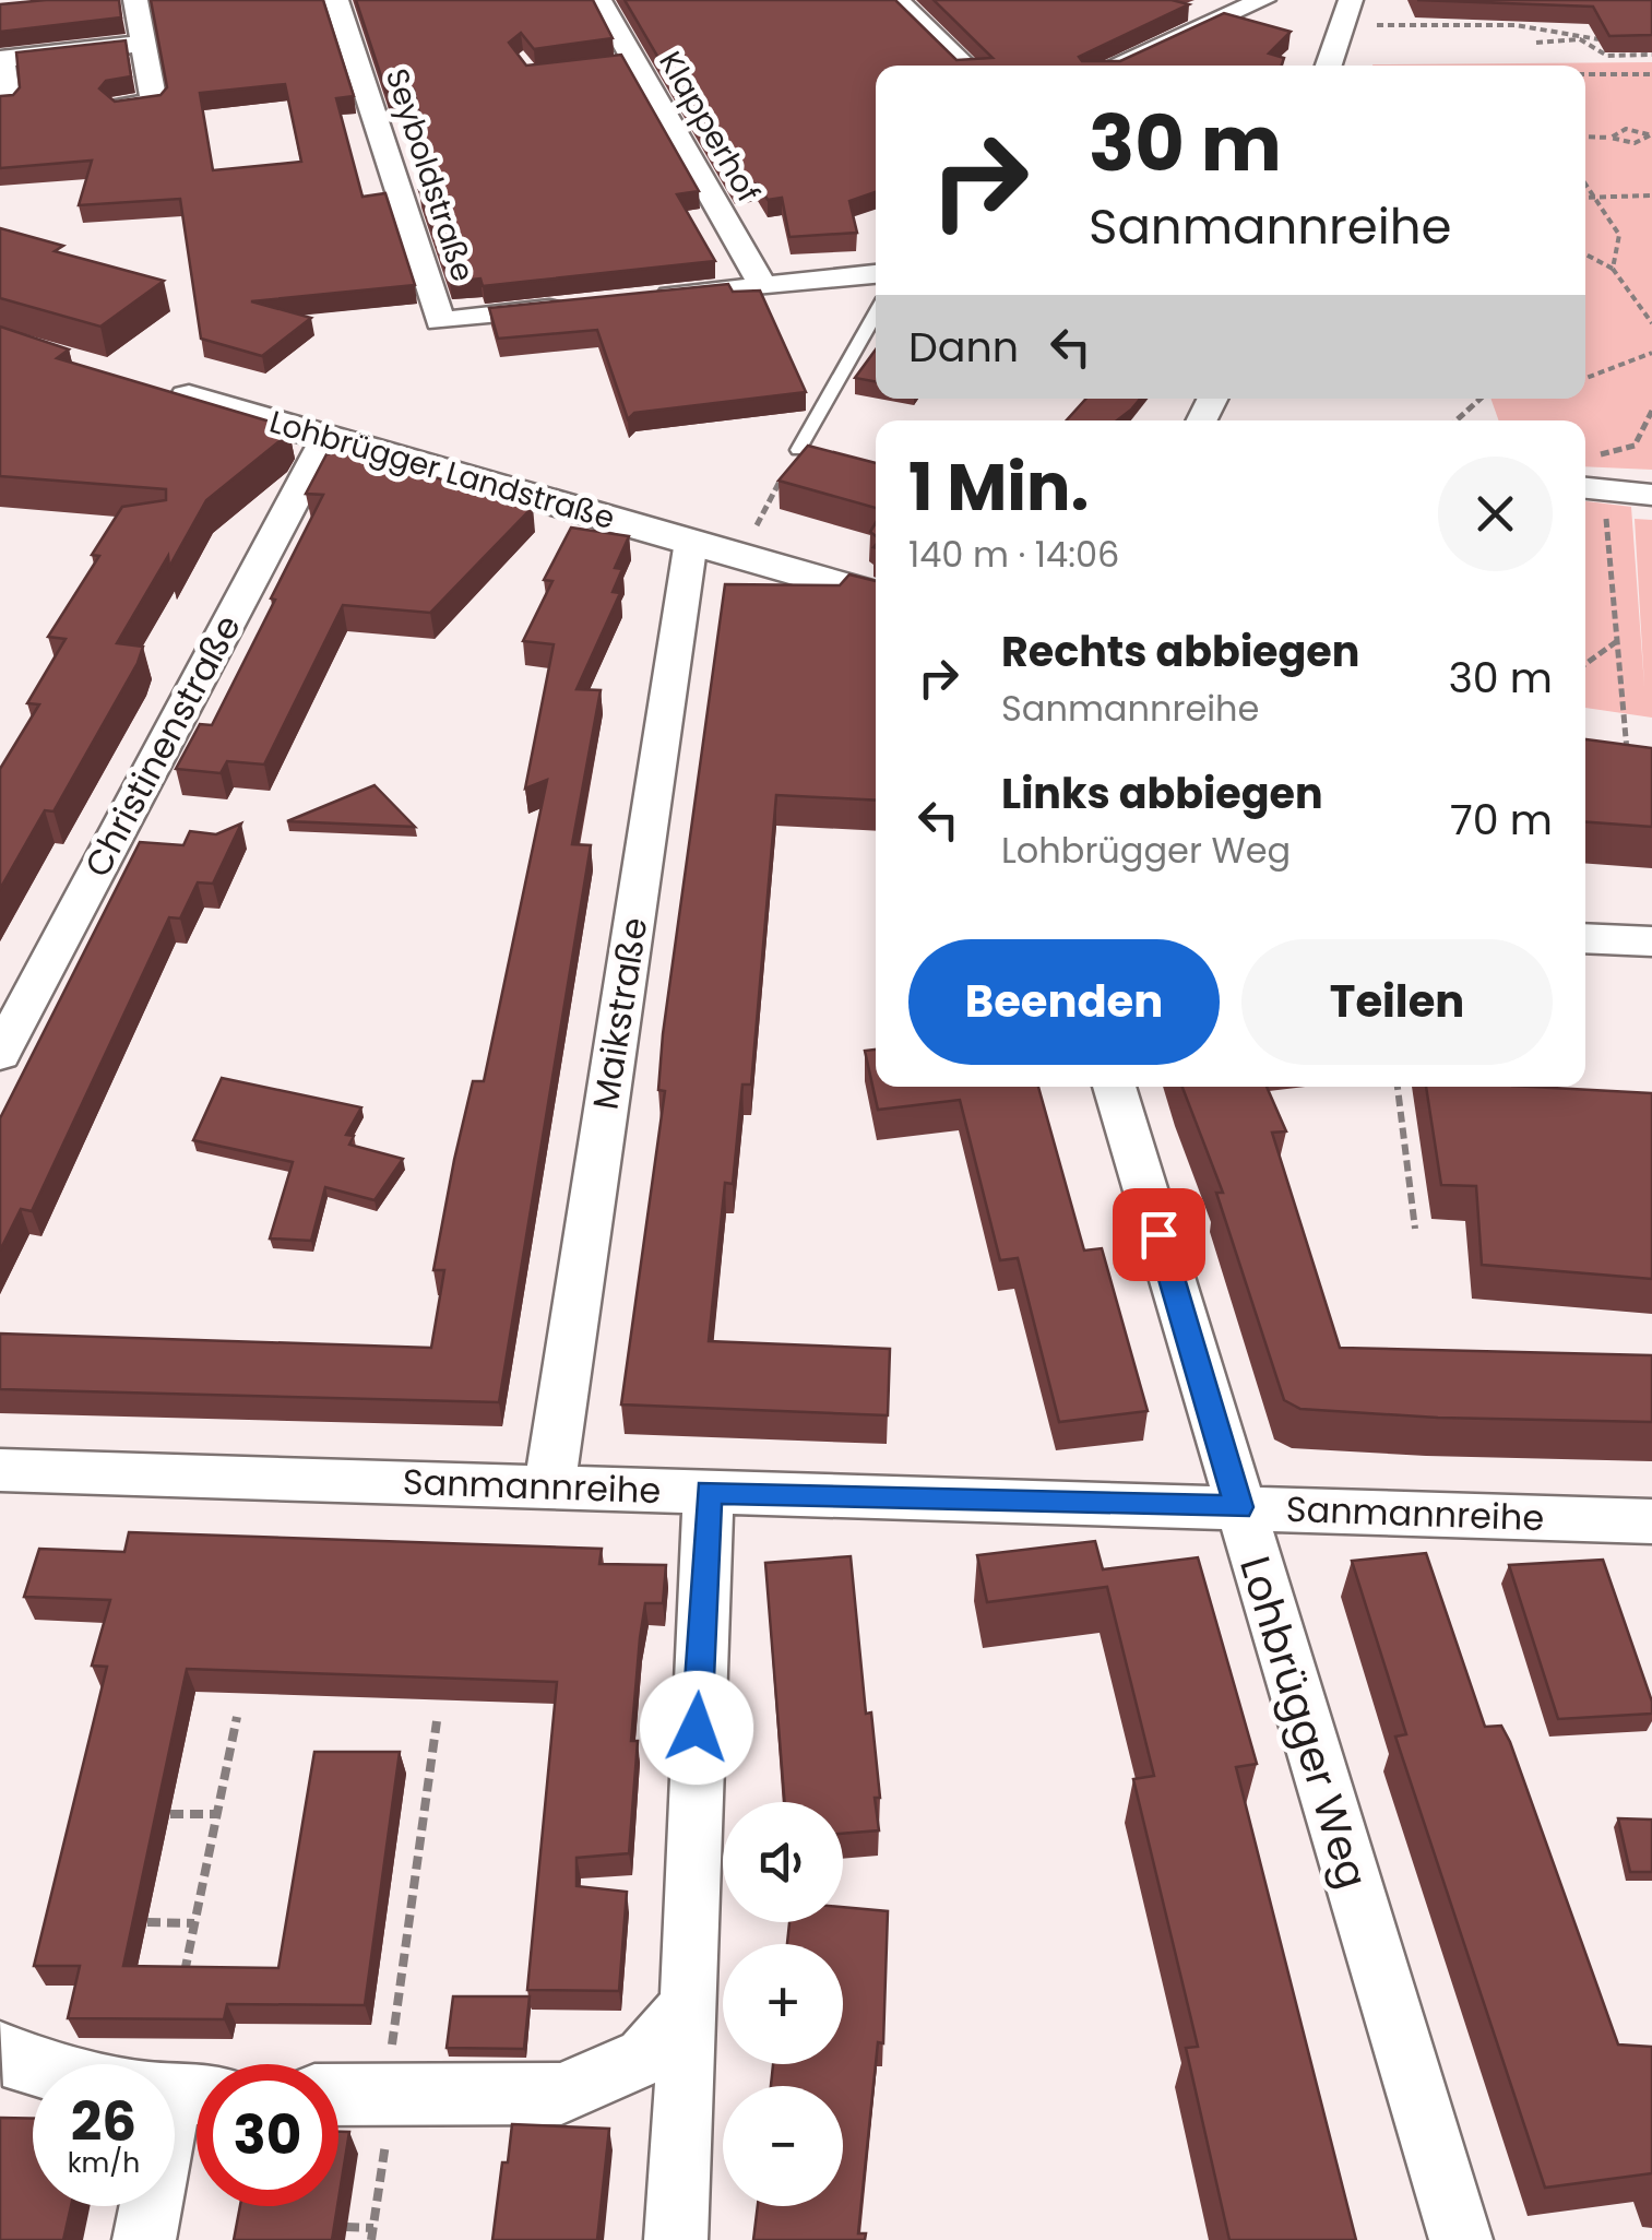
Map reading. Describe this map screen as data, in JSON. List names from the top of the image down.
{
  "streets": {
    "street": [
      "Klapperhof",
      "Seyboldstraße",
      "Lohbrügger Landstraße",
      "Christinenstraße",
      "Maikstraße",
      "Sanmannreihe",
      "Lohbrügger Weg"
    ]
  },
  "crossings": [
    ["Lohbrügger Landstraße", "Christinenstraße"],
    ["Lohbrügger Landstraße", "Maikstraße"],
    ["Maikstraße", "Sanmannreihe"],
    ["Sanmannreihe", "Lohbrügger Weg"]
  ],
  "page": {
    "turn": ["30 m", "Sanmannreihe"],
    "then": "Dann",
    "heading": ["1 Min.", "140 m · 14:06"],
    "list": [
      {
        "name": "Rechts abbiegen",
        "note": "Sanmannreihe",
        "value": "30 m"
      },
      {
        "name": "Links abbiegen",
        "note": "Lohbrügger Weg",
        "value": "70 m"
      }
    ],
    "buttons": ["Beenden", "Teilen"],
    "map_buttons": ["+", "−"],
    "speed": "26 km/h",
    "limit": "30"
  }
}
